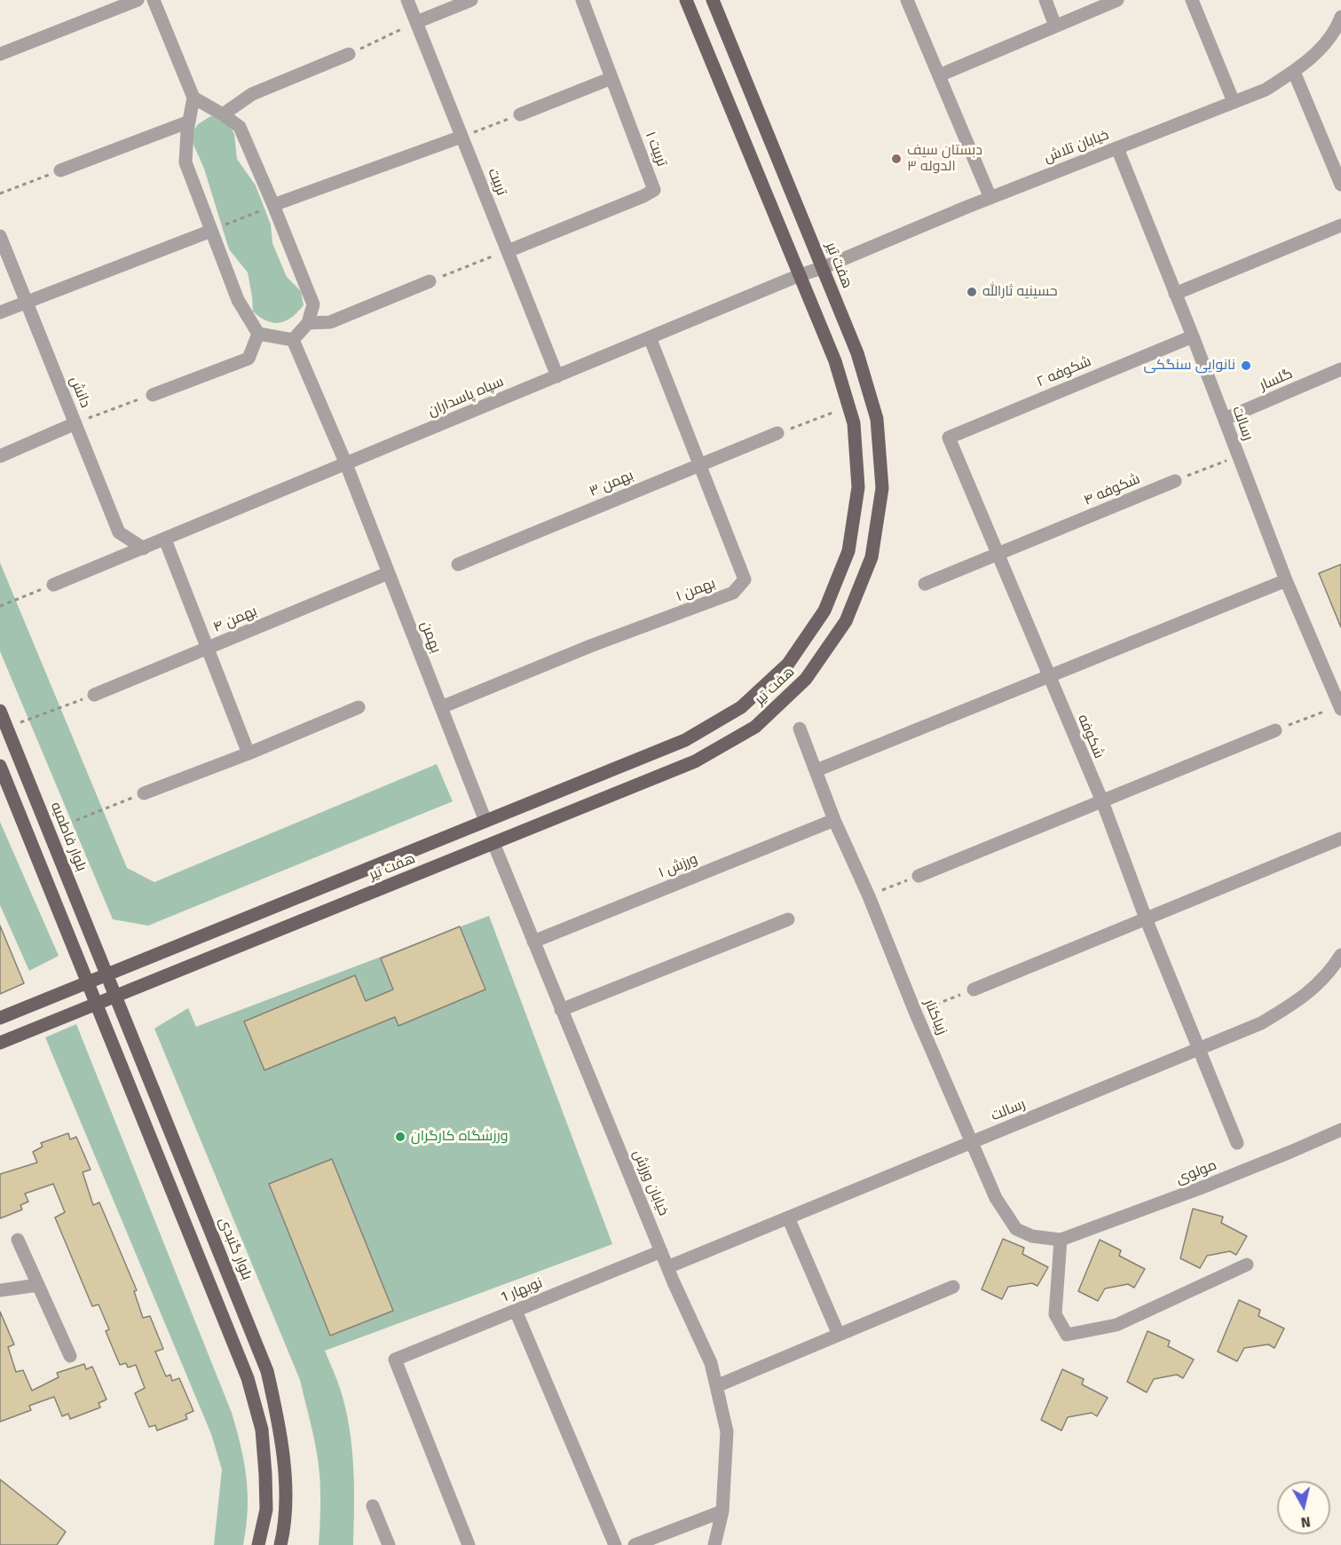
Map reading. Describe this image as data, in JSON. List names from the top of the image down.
{
  "streets": {
    "main road": ["هفت تیر", "بلوار فاطمیه", "بلوار گنبدی"],
    "street": [
      "خیابان تلاش",
      "تربیت ۱",
      "تربیت",
      "شکوفه ۲",
      "گلسار",
      "دانش",
      "سپاه پاسداران",
      "رسالت",
      "بهمن ۳",
      "شکوفه ۴",
      "بهمن ۱",
      "بهمن ۴",
      "بهمن",
      "شکوفه",
      "ورزش ۱",
      "زیباکنار",
      "مولوی",
      "خیابان ورزش",
      "نوبهار 1"
    ]
  },
  "crossings": [
    ["خیابان تلاش", "هفت تیر"],
    ["خیابان تلاش", "سپاه پاسداران"],
    ["خیابان تلاش", "رسالت"],
    ["تربیت ۱", "تربیت"],
    ["تربیت", "سپاه پاسداران"],
    ["هفت تیر", "سپاه پاسداران"],
    ["هفت تیر", "بهمن"],
    ["هفت تیر", "بلوار فاطمیه"],
    ["هفت تیر", "خیابان ورزش"],
    ["هفت تیر", "بلوار گنبدی"],
    ["شکوفه ۲", "رسالت"],
    ["شکوفه ۲", "شکوفه"],
    ["گلسار", "رسالت"],
    ["دانش", "سپاه پاسداران"],
    ["سپاه پاسداران", "بهمن ۱"],
    ["سپاه پاسداران", "بهمن"],
    ["رسالت", "شکوفه"],
    ["رسالت", "زیباکنار"],
    ["رسالت", "خیابان ورزش"],
    ["بهمن ۳", "بهمن ۱"],
    ["شکوفه ۴", "شکوفه"],
    ["بهمن ۱", "بهمن"],
    ["بهمن ۴", "بهمن"],
    ["بلوار فاطمیه", "بلوار گنبدی"],
    ["ورزش ۱", "زیباکنار"],
    ["ورزش ۱", "خیابان ورزش"],
    ["زیباکنار", "مولوی"],
    ["خیابان ورزش", "نوبهار 1"]
  ],
  "places": [
    "دبستان سیف الدوله ۳",
    "حسینیه ثارالله",
    "نانوایی سنگکی",
    "ورزشگاه کارگران"
  ],
  "north": "bottom"
}
